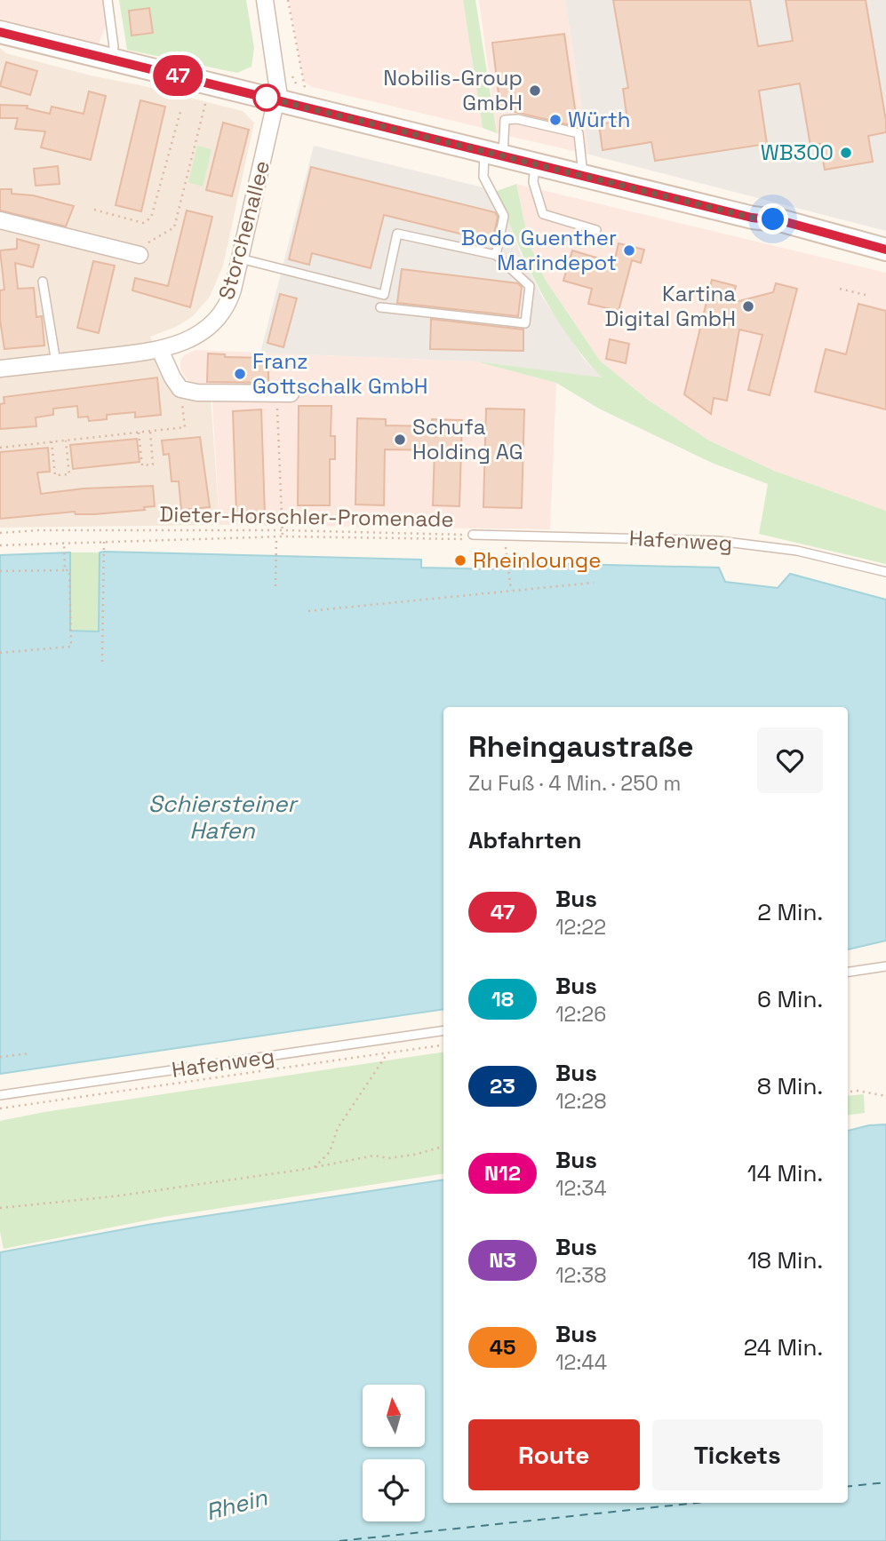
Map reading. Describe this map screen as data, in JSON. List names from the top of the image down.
{
  "streets": {
    "street": ["Storchenallee"],
    "lane": ["Hafenweg"],
    "path": ["Dieter-Horschler-Promenade"]
  },
  "crossings": [
    ["Dieter-Horschler-Promenade", "Hafenweg"]
  ],
  "water": ["Schiersteiner Hafen", "Rhein"],
  "places": [
    "Nobilis-Group GmbH",
    "Würth",
    "WB300",
    "Bodo Guenther Marindepot",
    "Kartina Digital GmbH",
    "Franz Gottschalk GmbH",
    "Schufa Holding AG",
    "Rheinlounge"
  ],
  "lines": ["bus line 47"],
  "north": "top",
  "page": {
    "on_map": "47",
    "heading": [
      ["Rheingaustraße", "Zu Fuß · 4 Min. · 250 m"],
      "Abfahrten"
    ],
    "list": [
      {
        "mark": "47",
        "name": "Bus",
        "note": "12:22",
        "value": "2 Min."
      },
      {
        "mark": "18",
        "name": "Bus",
        "note": "12:26",
        "value": "6 Min."
      },
      {
        "mark": "23",
        "name": "Bus",
        "note": "12:28",
        "value": "8 Min."
      },
      {
        "mark": "N12",
        "name": "Bus",
        "note": "12:34",
        "value": "14 Min."
      },
      {
        "mark": "N3",
        "name": "Bus",
        "note": "12:38",
        "value": "18 Min."
      },
      {
        "mark": "45",
        "name": "Bus",
        "note": "12:44",
        "value": "24 Min."
      }
    ],
    "buttons": ["Route", "Tickets"]
  }
}
